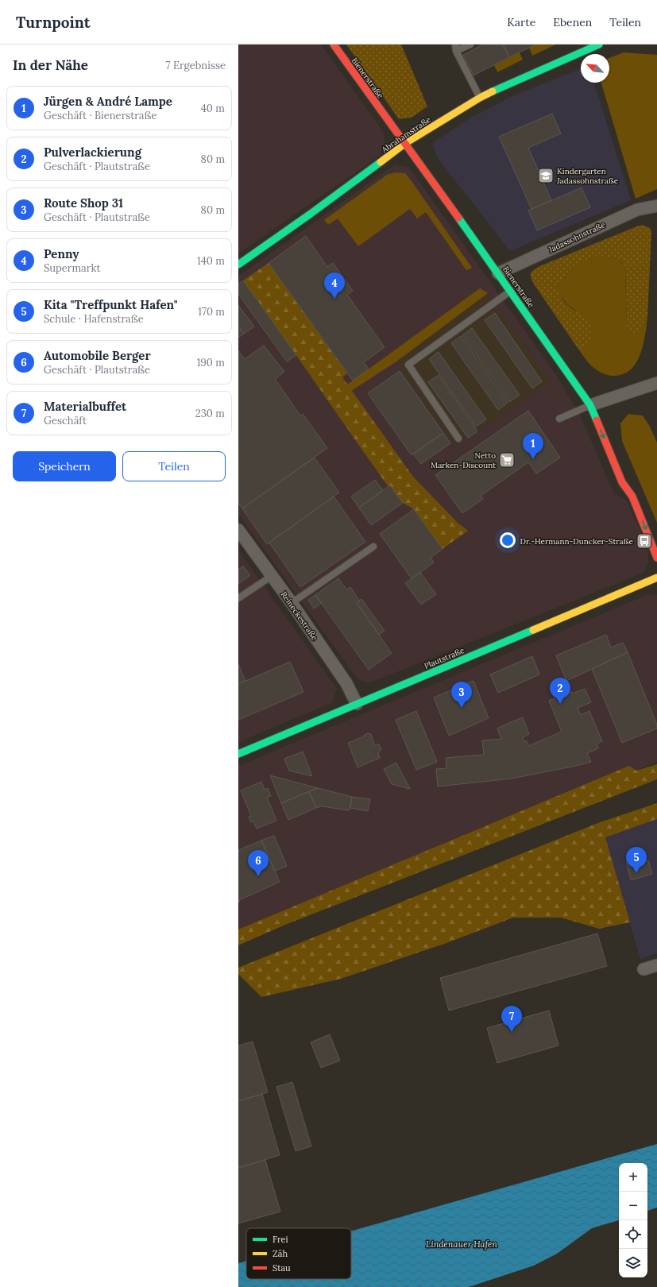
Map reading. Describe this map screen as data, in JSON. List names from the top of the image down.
{
  "streets": {
    "street": [
      "Bienerstraße",
      "Abrahamstraße",
      "Jadassohnstraße",
      "Reineckestraße",
      "Plautstraße"
    ]
  },
  "crossings": [
    ["Bienerstraße", "Abrahamstraße"],
    ["Bienerstraße", "Jadassohnstraße"],
    ["Reineckestraße", "Plautstraße"]
  ],
  "water": ["Lindenauer Hafen"],
  "places": {
    "school or university": ["Kindergarten Jadassohnstraße"],
    "supermarket": ["Netto Marken-Discount"],
    "bus stop": ["Dr.-Hermann-Duncker-Straße"]
  },
  "legend": ["Frei", "Zäh", "Stau"],
  "north": "top left",
  "page": {
    "header": "Turnpoint",
    "nav": ["Karte", "Ebenen", "Teilen"],
    "heading": ["In der Nähe", "7 Ergebnisse"],
    "list": [
      {
        "mark": "1",
        "name": "Jürgen & André Lampe",
        "note": "Geschäft · Bienerstraße",
        "value": "40 m"
      },
      {
        "mark": "2",
        "name": "Pulverlackierung",
        "note": "Geschäft · Plautstraße",
        "value": "80 m"
      },
      {
        "mark": "3",
        "name": "Route Shop 31",
        "note": "Geschäft · Plautstraße",
        "value": "80 m"
      },
      {
        "mark": "4",
        "name": "Penny",
        "note": "Supermarkt",
        "value": "140 m"
      },
      {
        "mark": "5",
        "name": "Kita \"Treffpunkt Hafen\"",
        "note": "Schule · Hafenstraße",
        "value": "170 m"
      },
      {
        "mark": "6",
        "name": "Automobile Berger",
        "note": "Geschäft · Plautstraße",
        "value": "190 m"
      },
      {
        "mark": "7",
        "name": "Materialbuffet",
        "note": "Geschäft",
        "value": "230 m"
      }
    ],
    "pins": [
      "4",
      "1",
      "2",
      "3",
      "5",
      "6",
      "7"
    ],
    "buttons": ["Speichern", "Teilen"],
    "map_buttons": ["+", "−"]
  }
}
